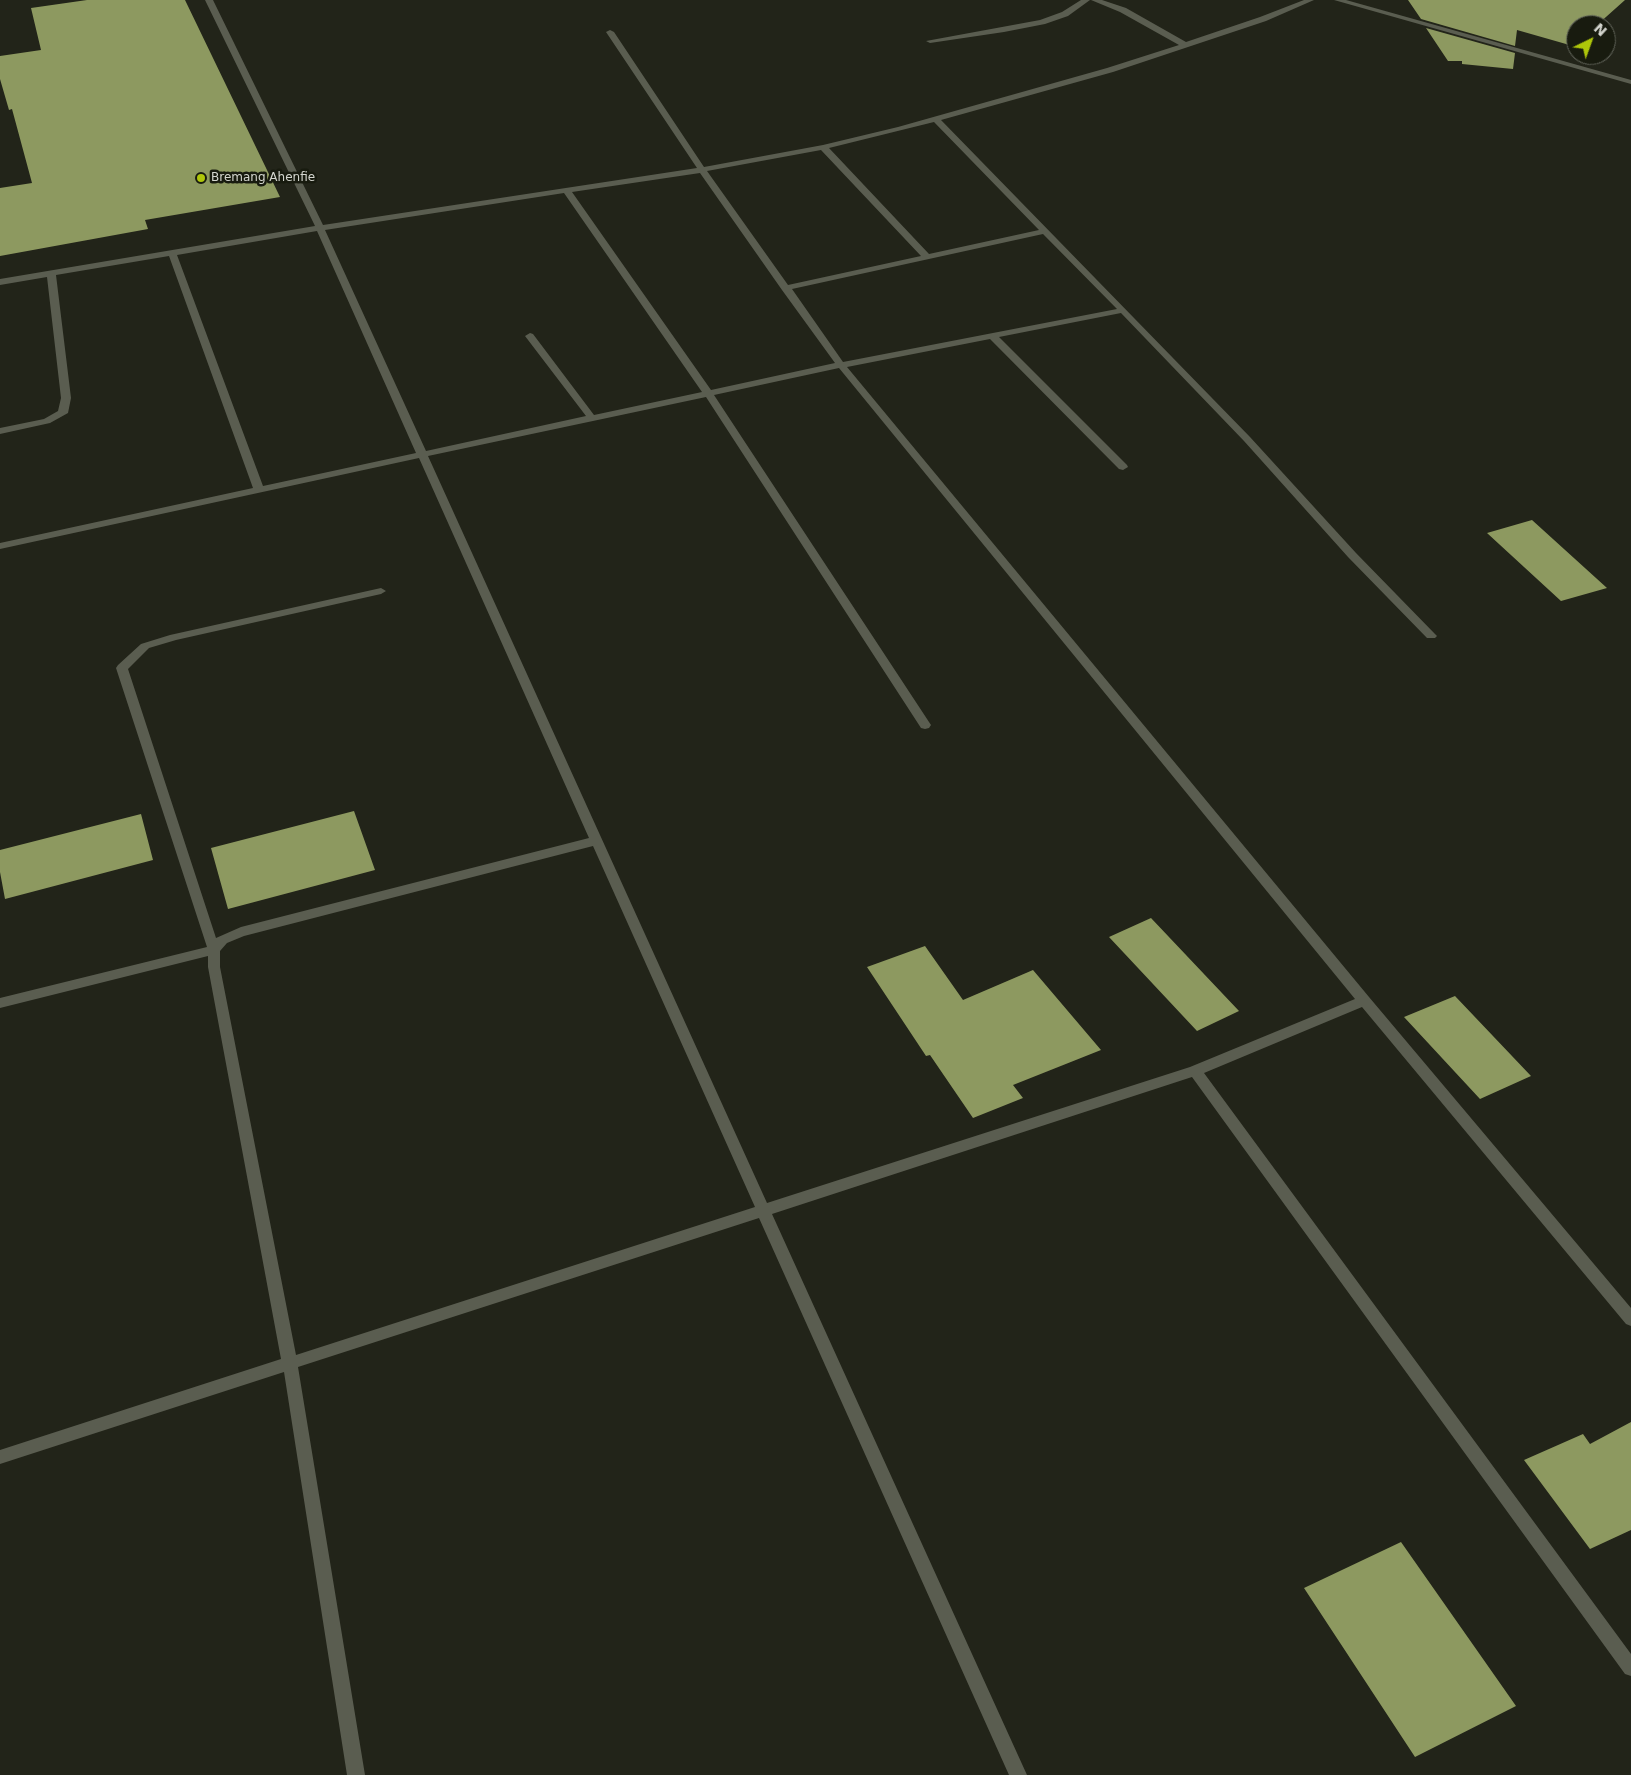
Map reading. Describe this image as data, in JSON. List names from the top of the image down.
{
  "places": ["Bremang Ahenfie"],
  "north": "top right"
}
